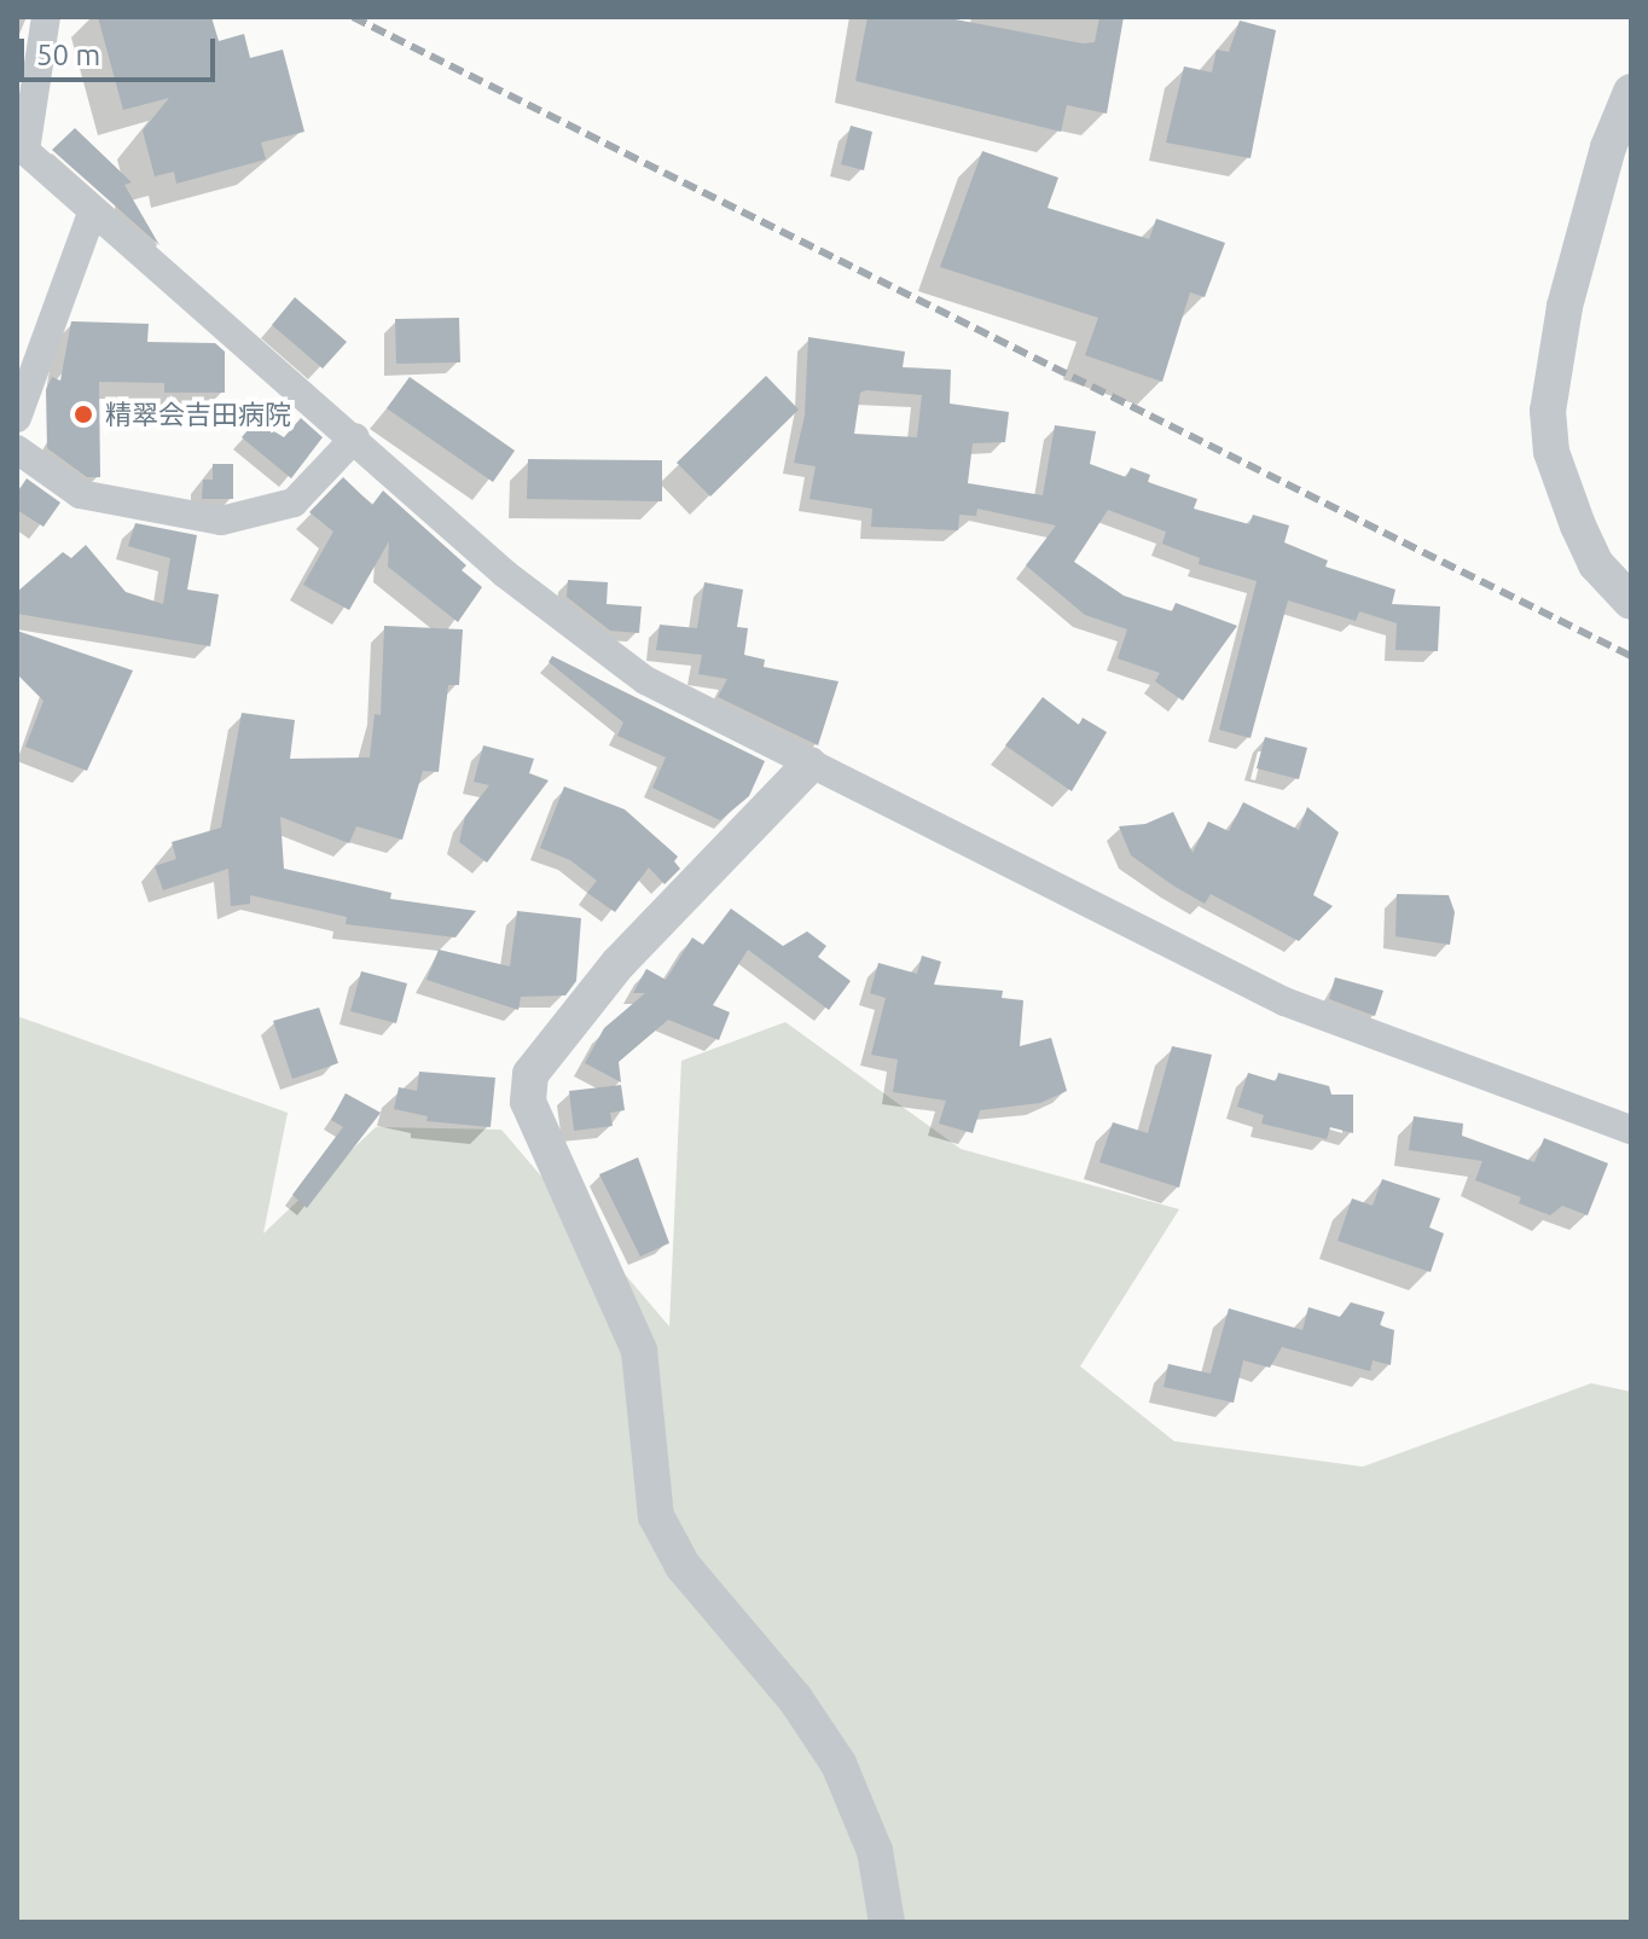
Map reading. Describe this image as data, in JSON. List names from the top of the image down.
{
  "places": ["精翠会吉田病院"],
  "scale_bar": "50 m"
}
